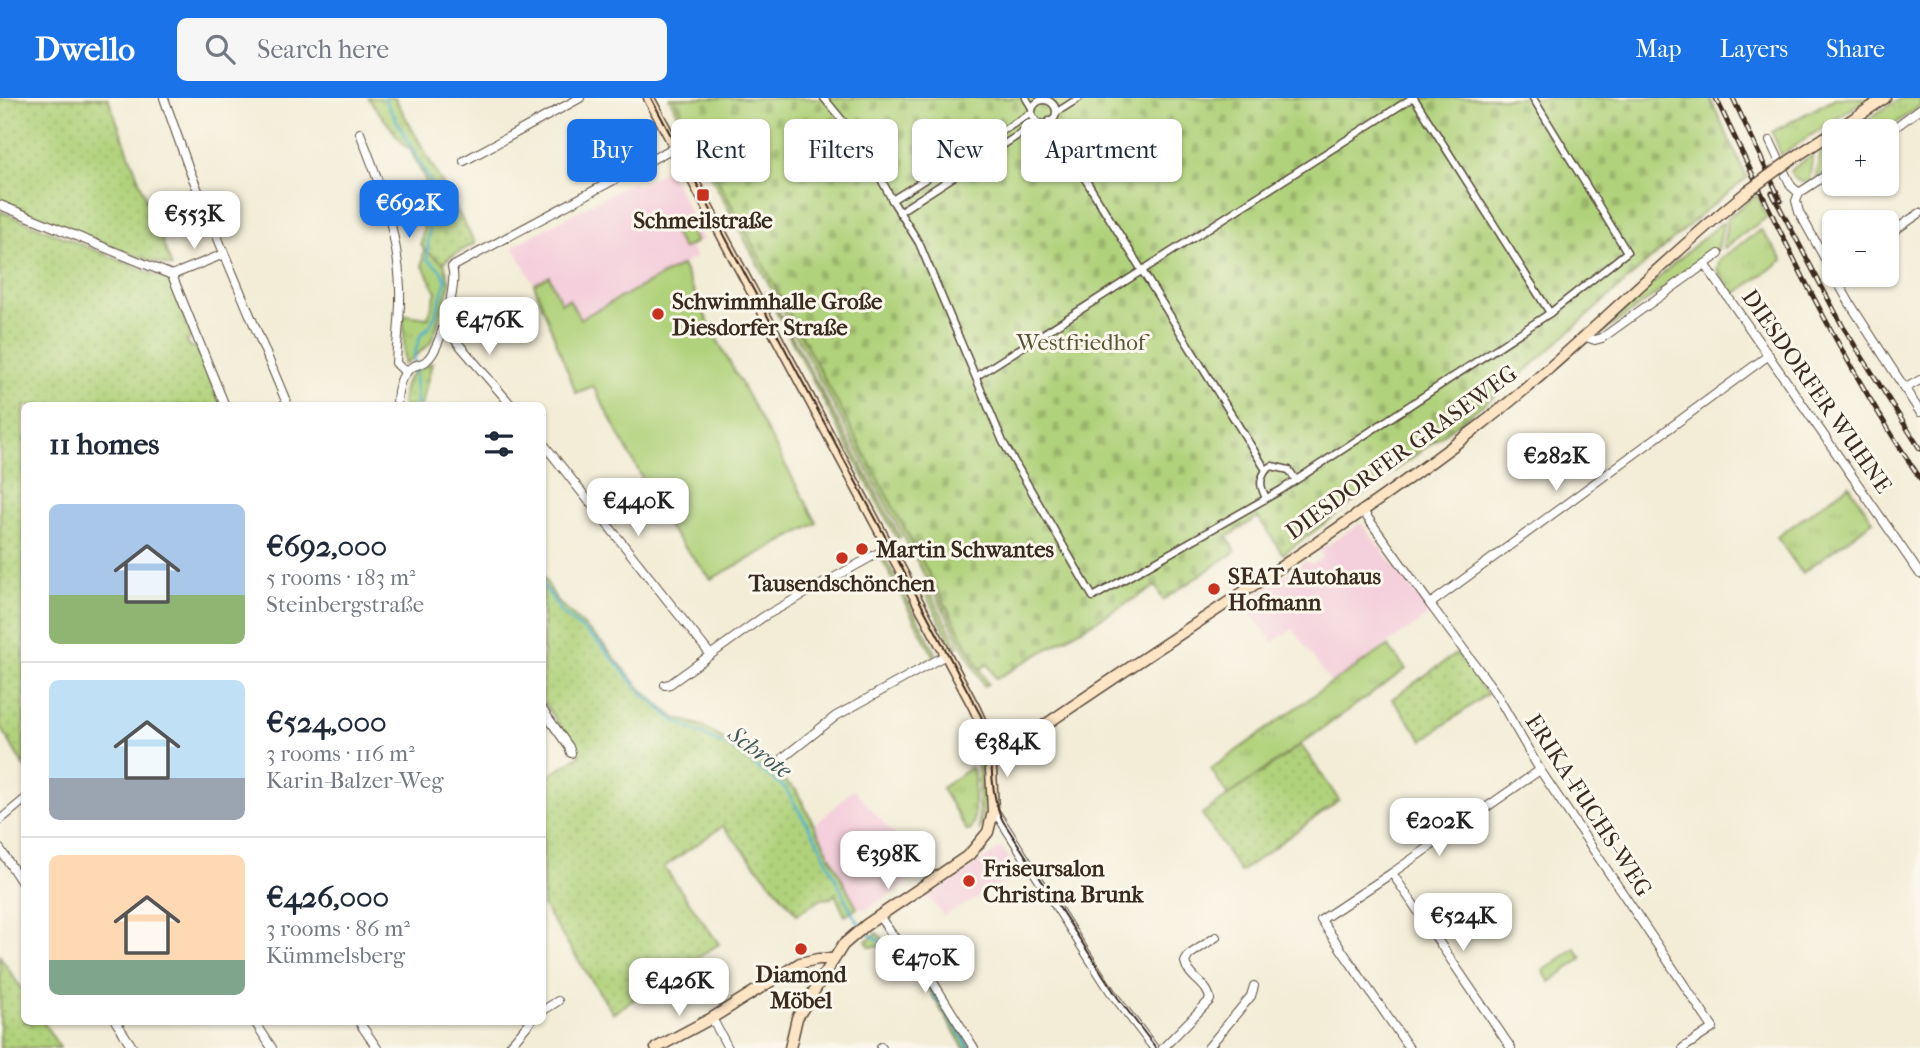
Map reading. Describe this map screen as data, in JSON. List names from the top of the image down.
{
  "streets": {
    "main road": ["DIESDORFER GRASEWEG"],
    "street": ["DIESDORFER WUHNE", "ERIKA-FUCHS-WEG"]
  },
  "crossings": [
    ["DIESDORFER WUHNE", "DIESDORFER GRASEWEG"],
    ["DIESDORFER GRASEWEG", "ERIKA-FUCHS-WEG"]
  ],
  "water": ["Schrote"],
  "parks": ["Westfriedhof"],
  "places": {
    "transit": ["Schmeilstraße"],
    "other": [
      "Schwimmhalle Große Diesdorfer Straße",
      "Martin Schwantes",
      "Tausendschönchen",
      "SEAT Autohaus Hofmann",
      "Friseursalon Christina Brunk",
      "Diamond Möbel"
    ]
  },
  "page": {
    "header": "Dwello",
    "search": "Search here",
    "nav": ["Map", "Layers", "Share"],
    "map_buttons": ["+", "−"],
    "chip": [
      "Buy",
      "Rent",
      "Filters",
      "New",
      "Apartment"
    ],
    "price": [
      "€692K",
      "€553K",
      "€476K",
      "€282K",
      "€440K",
      "€384K",
      "€202K",
      "€398K",
      "€524K",
      "€470K",
      "€426K"
    ],
    "heading": "11 homes",
    "list": [
      {
        "name": "€692,000",
        "note": "5 rooms · 183 m² · Steinbergstraße"
      },
      {
        "name": "€524,000",
        "note": "3 rooms · 116 m² · Karin-Balzer-Weg"
      },
      {
        "name": "€426,000",
        "note": "3 rooms · 86 m² · Kümmelsberg"
      }
    ]
  }
}
